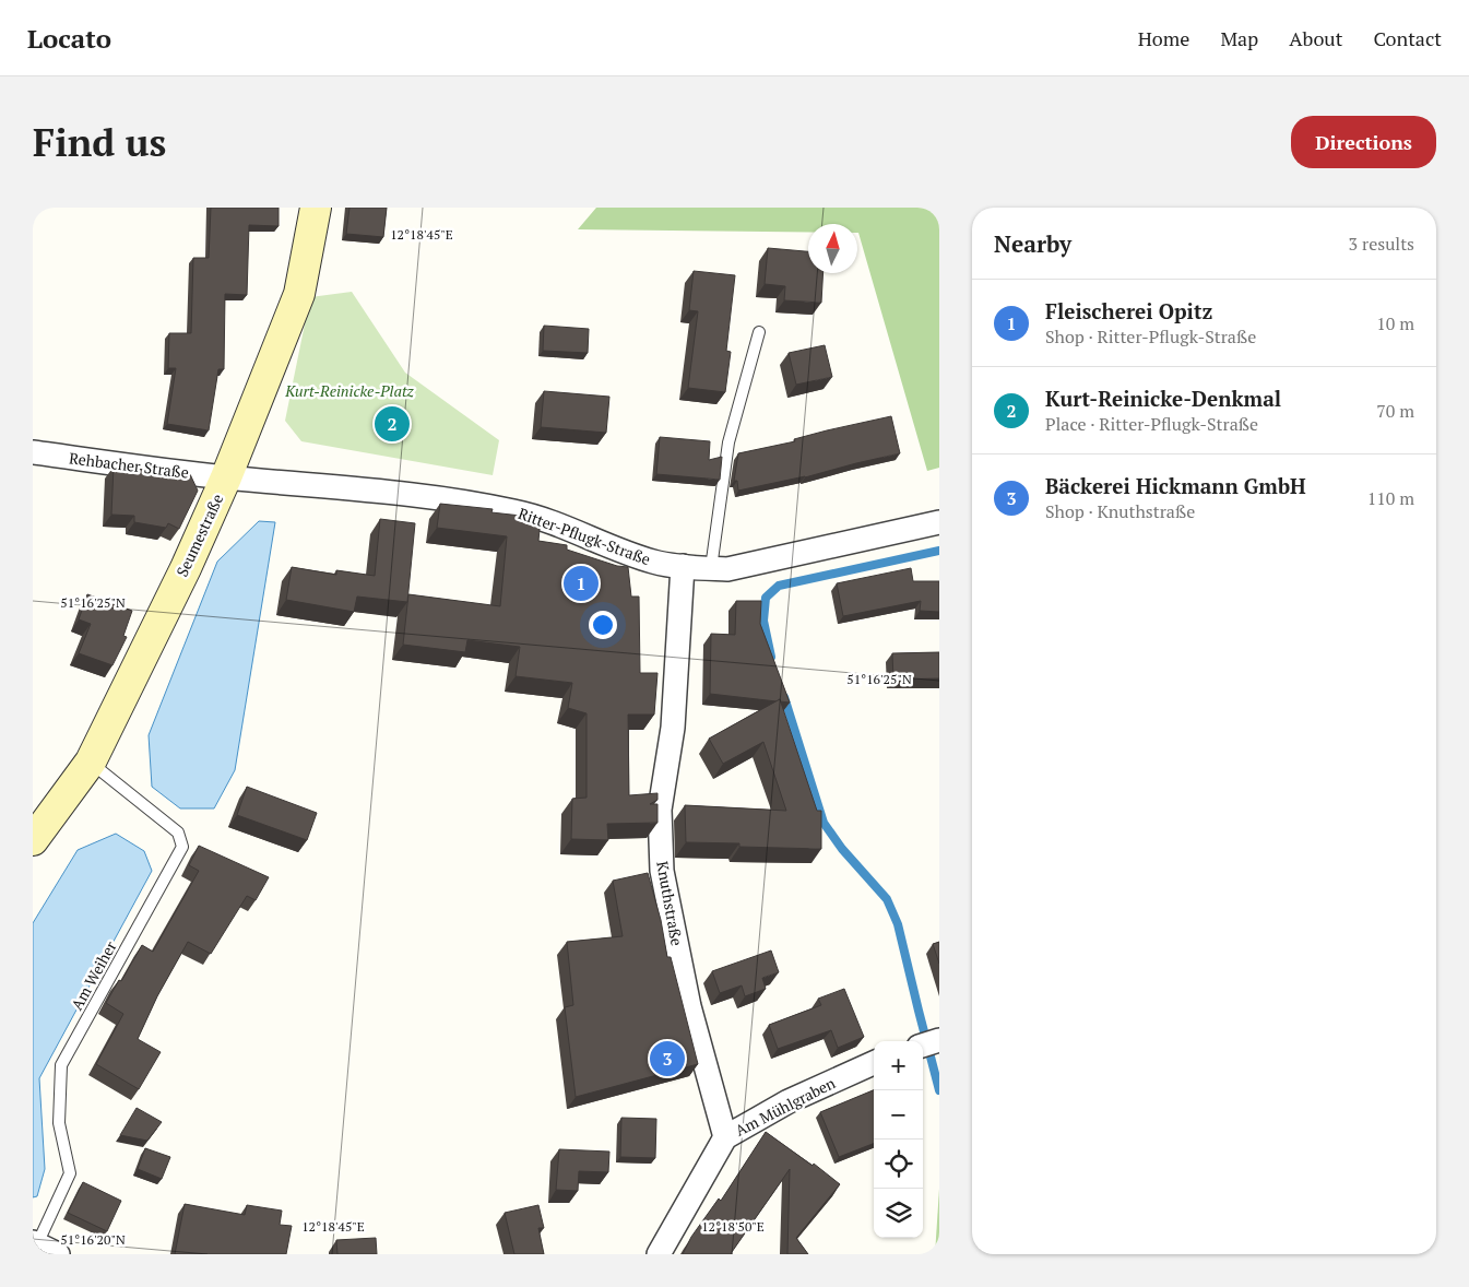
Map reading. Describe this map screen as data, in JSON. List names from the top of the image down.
{
  "streets": {
    "street": [
      "Rehbacher Straße",
      "Seumestraße",
      "Ritter-Pflugk-Straße",
      "Knuthstraße",
      "Am Mühlgraben"
    ],
    "lane": ["Am Weiher"]
  },
  "crossings": [
    ["Rehbacher Straße", "Seumestraße"],
    ["Rehbacher Straße", "Ritter-Pflugk-Straße"],
    ["Seumestraße", "Ritter-Pflugk-Straße"],
    ["Seumestraße", "Am Weiher"],
    ["Ritter-Pflugk-Straße", "Knuthstraße"],
    ["Knuthstraße", "Am Mühlgraben"]
  ],
  "parks": ["Kurt-Reinicke-Platz"],
  "north": "top",
  "page": {
    "header": "Locato",
    "nav": [
      "Home",
      "Map",
      "About",
      "Contact"
    ],
    "buttons": "Directions",
    "title": "Find us",
    "heading": ["Nearby", "3 results"],
    "list": [
      {
        "mark": "1",
        "name": "Fleischerei Opitz",
        "note": "Shop · Ritter-Pflugk-Straße",
        "value": "10 m"
      },
      {
        "mark": "2",
        "name": "Kurt-Reinicke-Denkmal",
        "note": "Place · Ritter-Pflugk-Straße",
        "value": "70 m"
      },
      {
        "mark": "3",
        "name": "Bäckerei Hickmann GmbH",
        "note": "Shop · Knuthstraße",
        "value": "110 m"
      }
    ],
    "pins": ["2", "1", "3"],
    "map_buttons": ["+", "−"]
  },
  "coordinates": [
    "12°18'45\"E",
    "51°16'25\"N",
    "12°18'50\"E",
    "51°16'20\"N"
  ]
}
